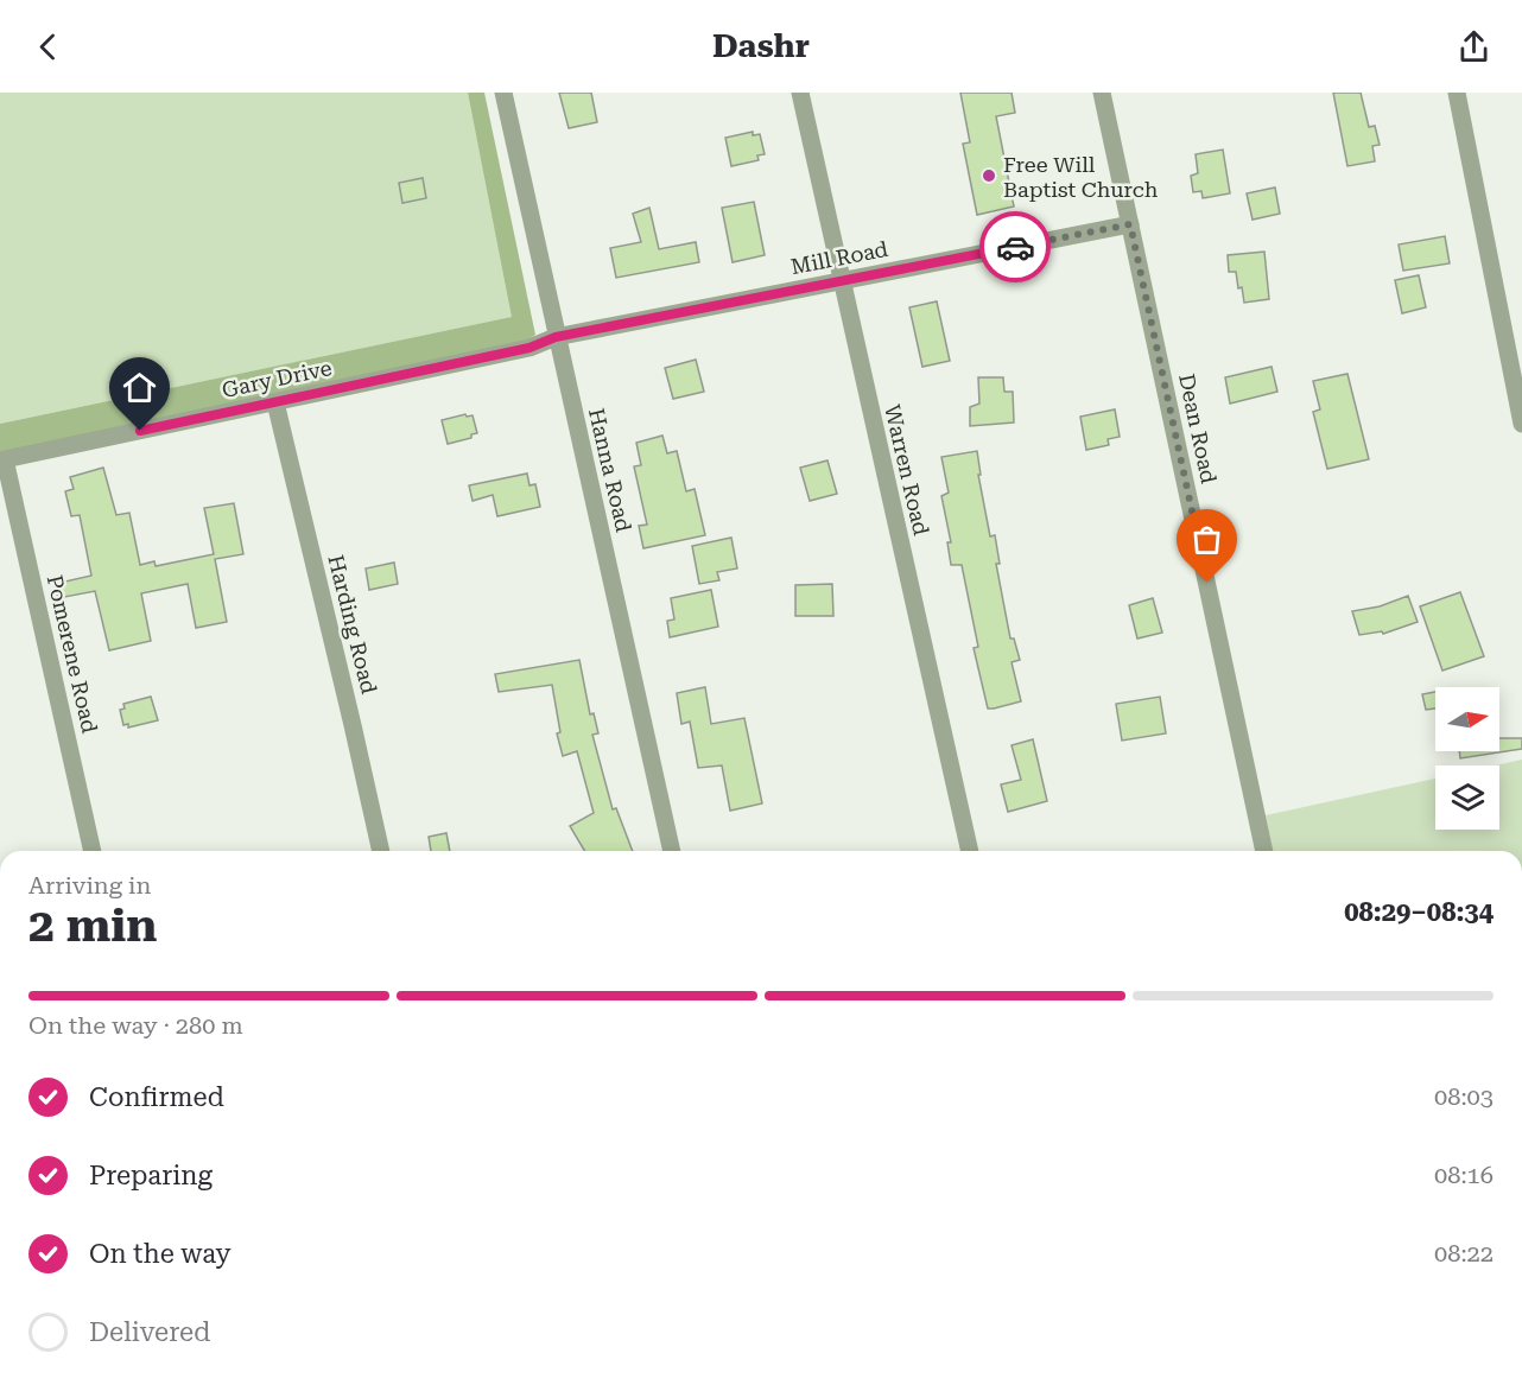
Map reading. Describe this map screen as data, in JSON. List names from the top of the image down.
{
  "streets": {
    "street": [
      "Mill Road",
      "Gary Drive",
      "Dean Road",
      "Hanna Road",
      "Warren Road",
      "Harding Road",
      "Pomerene Road"
    ]
  },
  "crossings": [
    ["Mill Road", "Gary Drive"],
    ["Mill Road", "Dean Road"],
    ["Mill Road", "Hanna Road"],
    ["Mill Road", "Warren Road"],
    ["Gary Drive", "Hanna Road"],
    ["Gary Drive", "Harding Road"],
    ["Gary Drive", "Pomerene Road"]
  ],
  "places": ["Free Will Baptist Church"],
  "north": "right",
  "page": {
    "header": "Dashr",
    "heading": ["2 min", "Arriving in", "08:29–08:34"],
    "bar": "On the way · 280 m",
    "list": [
      ["Confirmed", "08:03"],
      ["Preparing", "08:16"],
      ["On the way", "08:22"],
      "Delivered"
    ]
  }
}
